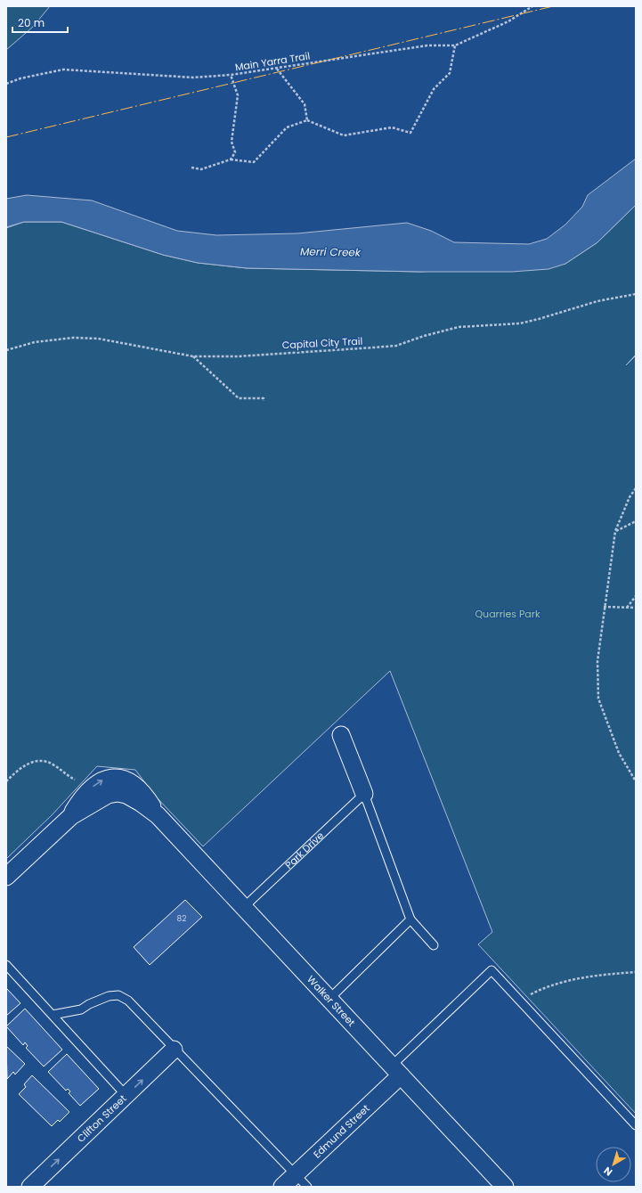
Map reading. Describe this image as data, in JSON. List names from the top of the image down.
{
  "streets": {
    "street": ["Walker Street", "Clifton Street", "Edmund Street"],
    "lane": ["Park Drive"],
    "path": ["Main Yarra Trail", "Capital City Trail"]
  },
  "crossings": [
    ["Park Drive", "Walker Street"],
    ["Walker Street", "Edmund Street"]
  ],
  "one_way": ["Clifton Street"],
  "water": ["Merri Creek"],
  "parks": ["Quarries Park"],
  "house_numbers": ["82"],
  "scale_bar": "20 m",
  "north": "bottom left"
}
